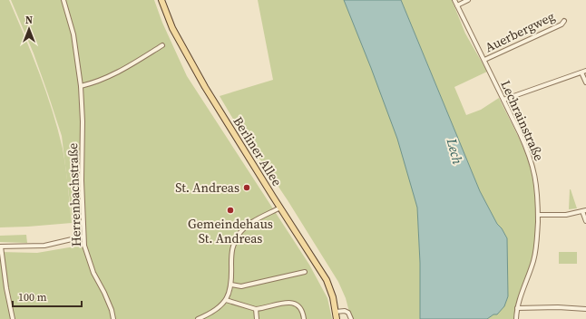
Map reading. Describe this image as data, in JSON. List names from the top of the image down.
{
  "streets": {
    "main road": ["Berliner Allee"],
    "street": ["Auerbergweg", "Lechrainstraße", "Herrenbachstraße"]
  },
  "crossings": [
    ["Auerbergweg", "Lechrainstraße"]
  ],
  "water": ["Lech"],
  "places": ["St. Andreas", "Gemeindehaus St. Andreas"],
  "scale_bar": "100 m",
  "north": "top"
}
